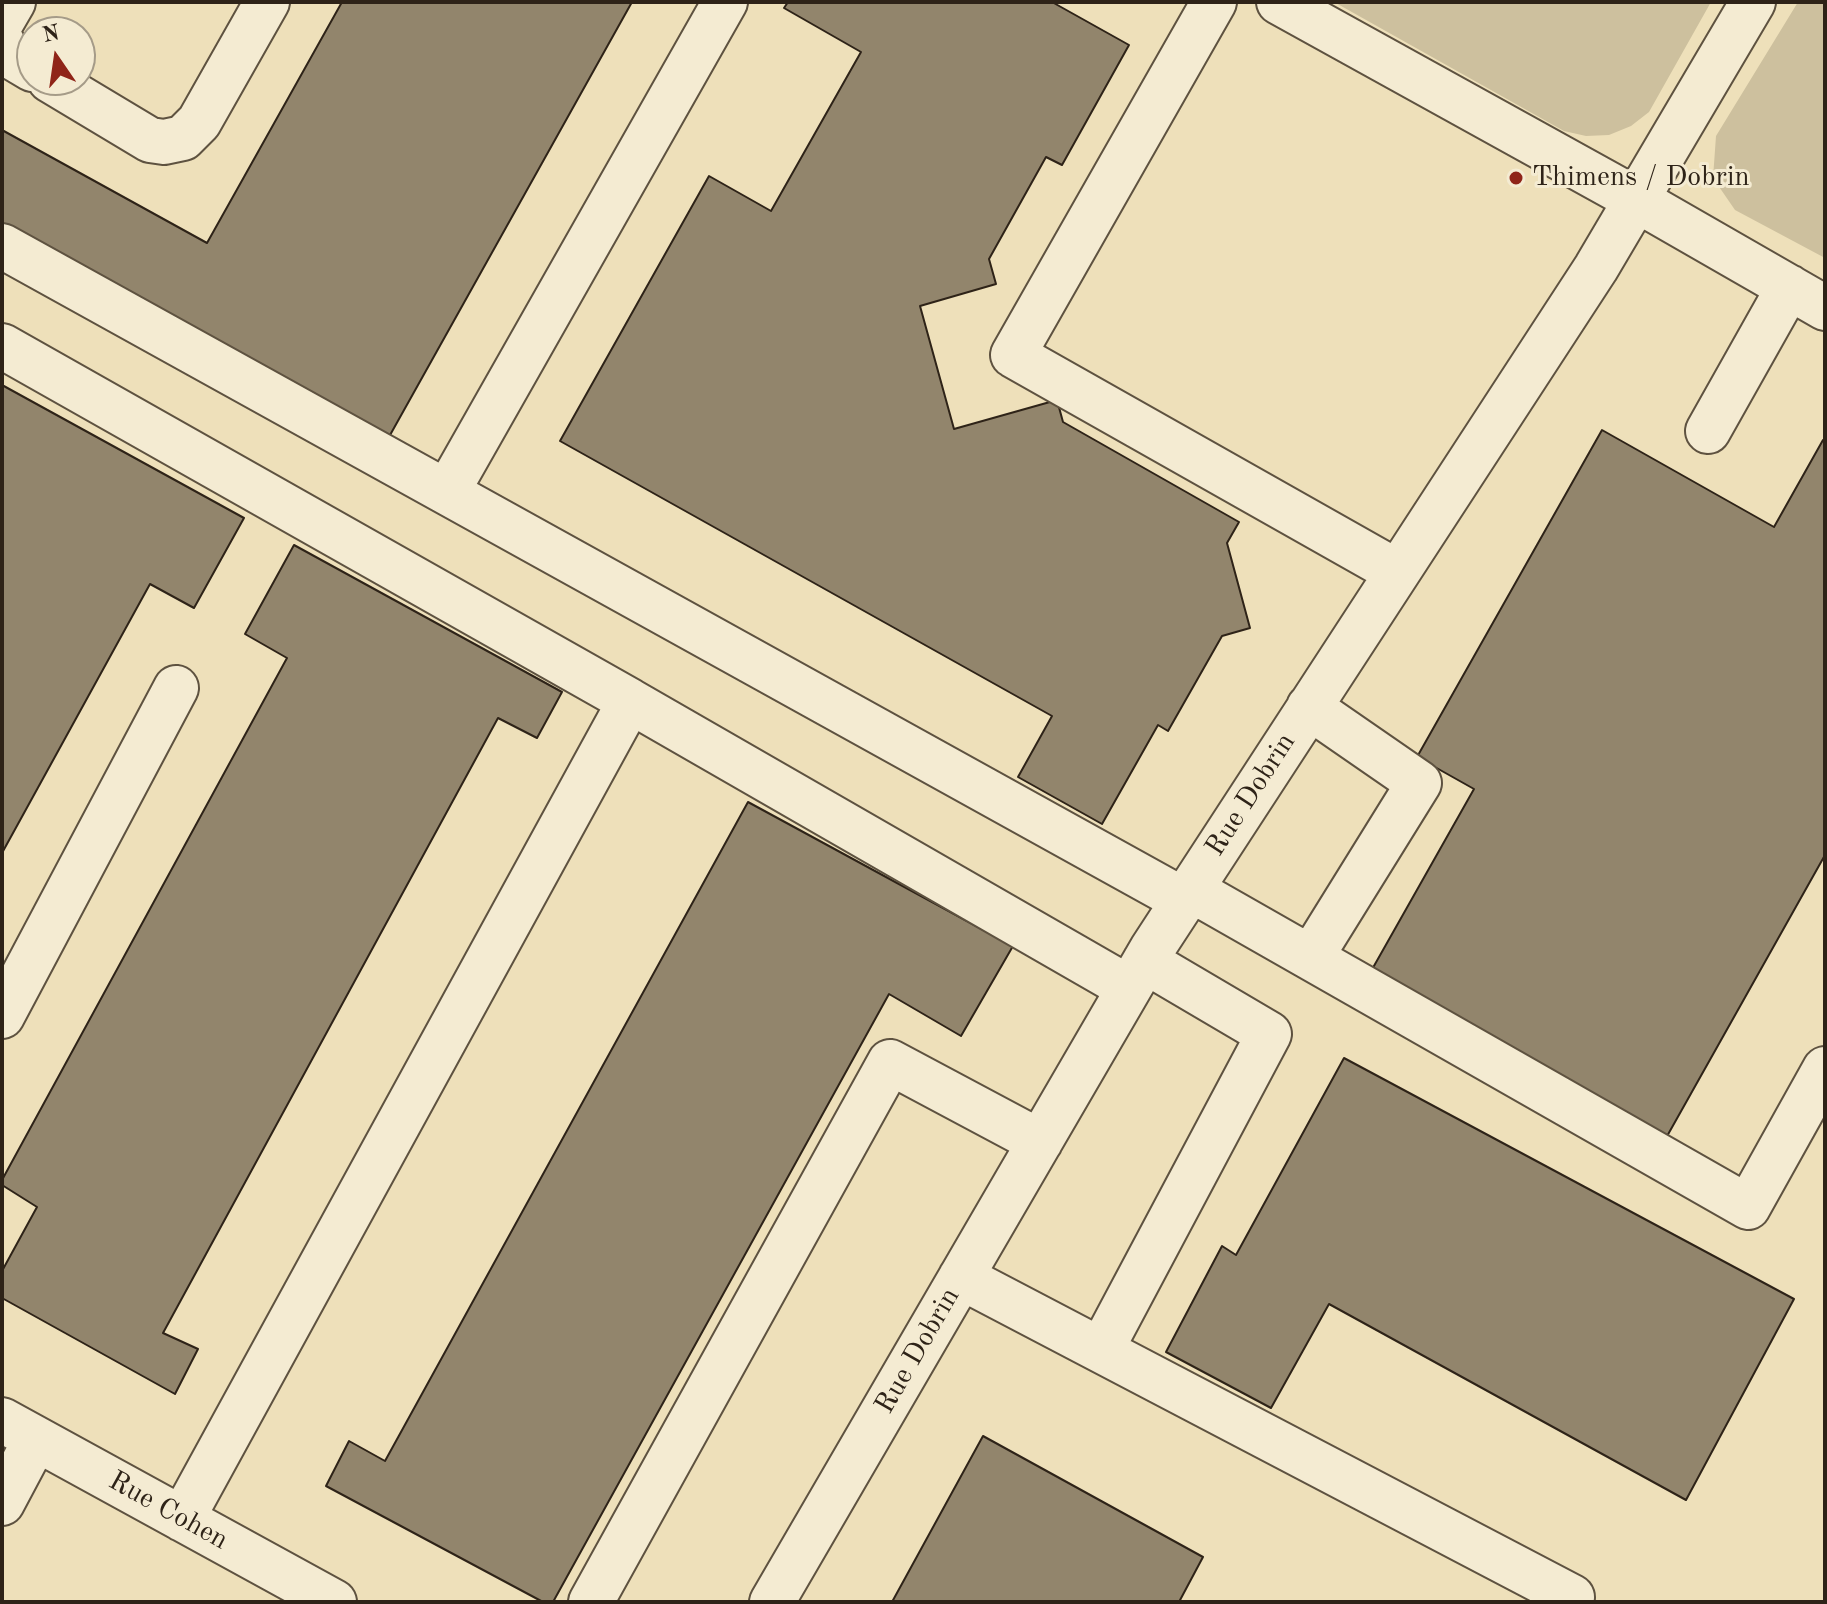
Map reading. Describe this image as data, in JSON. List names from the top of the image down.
{
  "streets": {
    "street": ["Rue Dobrin", "Rue Cohen"]
  },
  "places": ["Thimens / Dobrin"],
  "north": "top"
}
